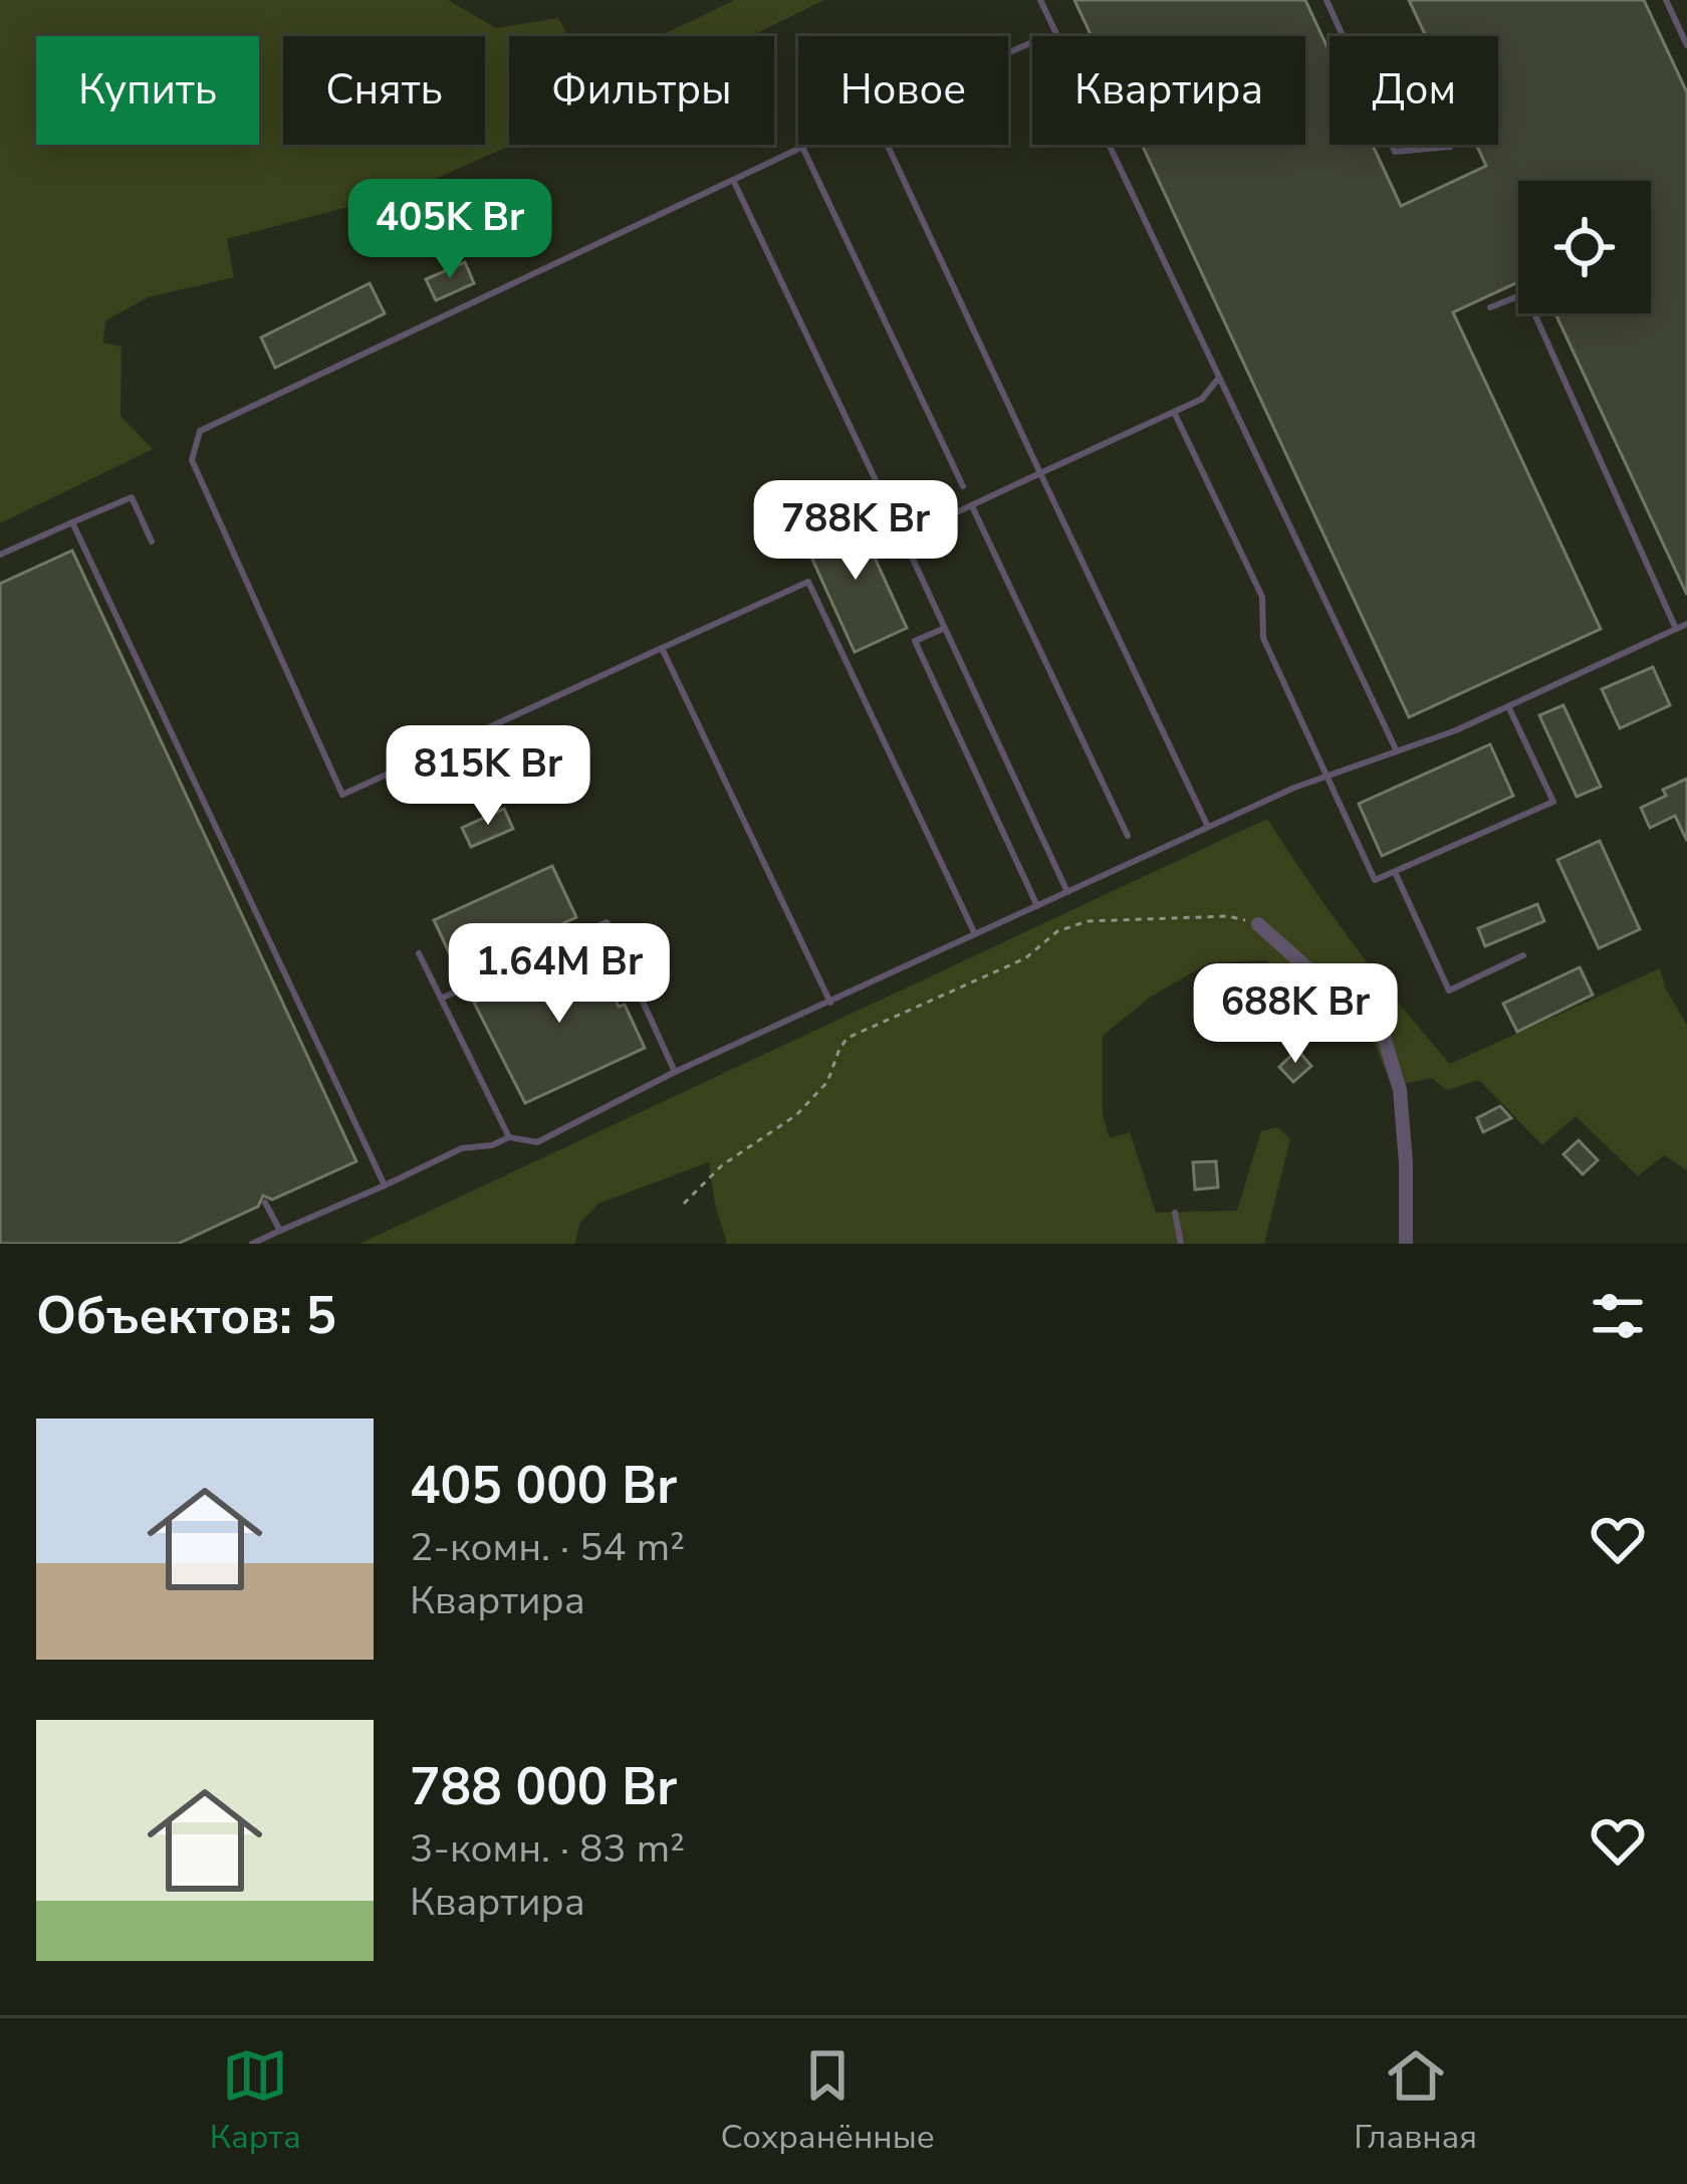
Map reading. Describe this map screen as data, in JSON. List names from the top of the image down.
{
  "page": {
    "chip": [
      "Купить",
      "Снять",
      "Фильтры",
      "Новое",
      "Квартира",
      "Дом"
    ],
    "price": [
      "405K Br",
      "788K Br",
      "815K Br",
      "1.64M Br",
      "688K Br"
    ],
    "heading": "Объектов: 5",
    "list": [
      {
        "name": "405 000 Br",
        "note": "2-комн. · 54 m² · Квартира"
      },
      {
        "name": "788 000 Br",
        "note": "3-комн. · 83 m² · Квартира"
      }
    ],
    "tabs": ["Карта", "Сохранённые", "Главная"]
  }
}
